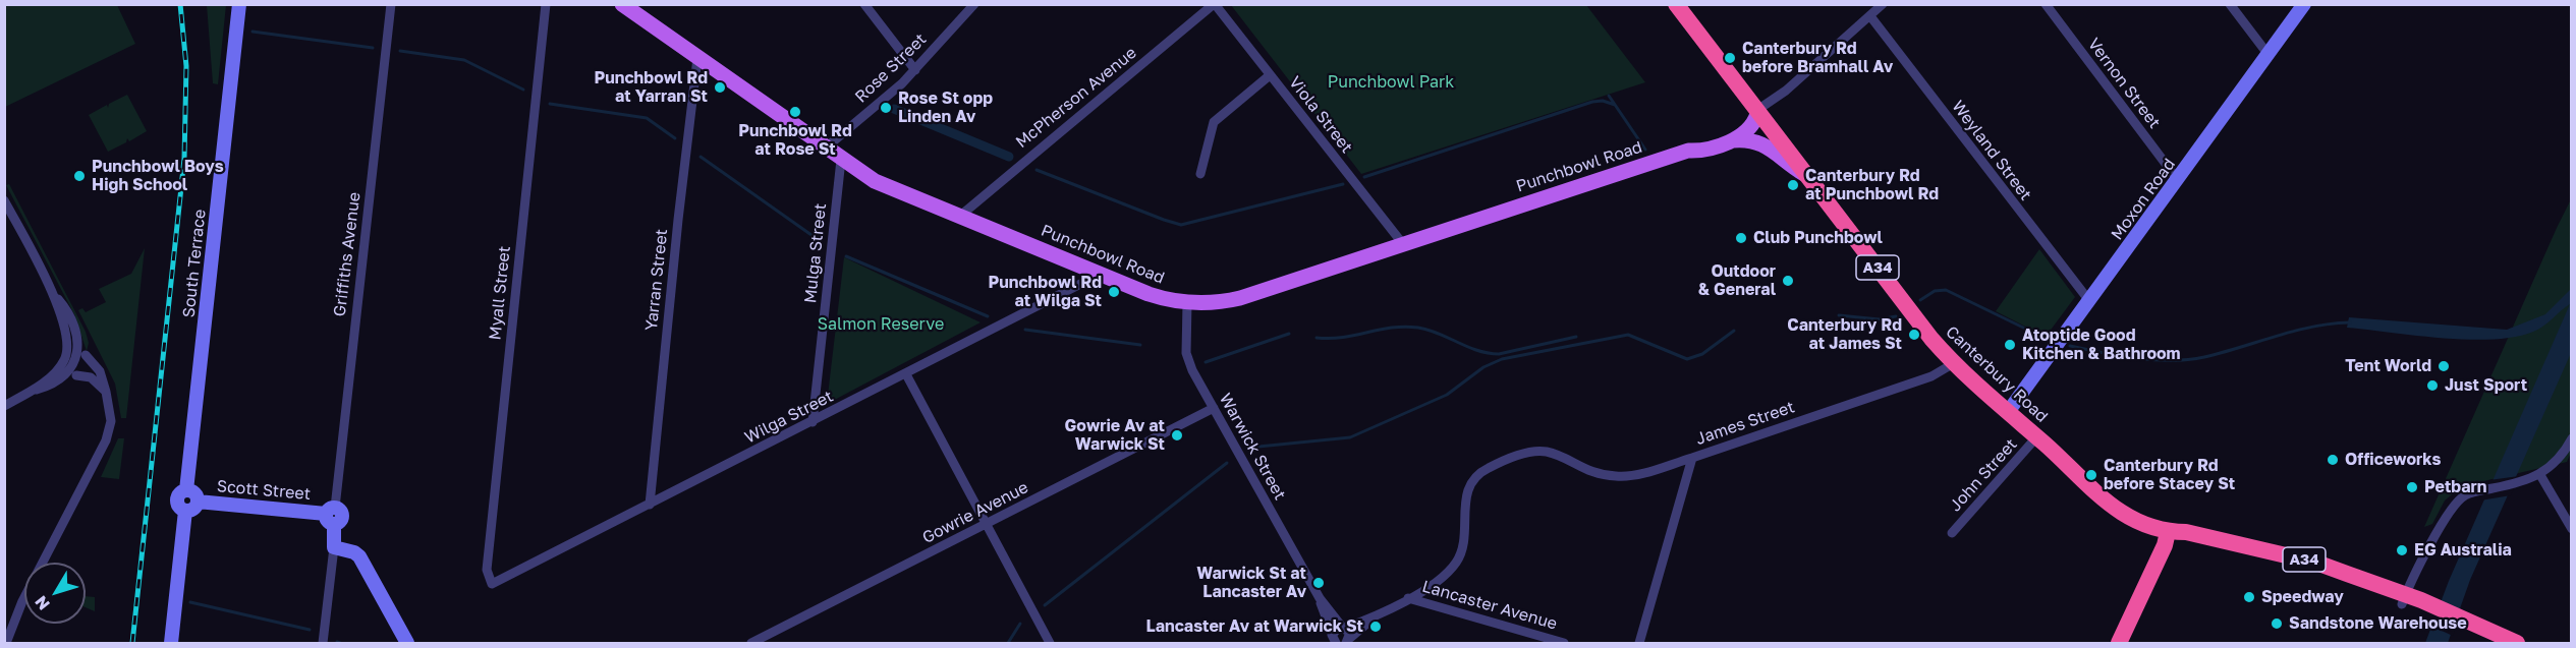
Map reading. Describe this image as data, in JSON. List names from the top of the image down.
{
  "streets": {
    "highway": ["A34", "Canterbury Road"],
    "main road": ["Punchbowl Road"],
    "street": [
      "Rose Street",
      "Vernon Street",
      "McPherson Avenue",
      "Viola Street",
      "Weyland Street",
      "Moxon Road",
      "Mulga Street",
      "Griffiths Avenue",
      "South Terrace",
      "Yarran Street",
      "Myall Street",
      "Wilga Street",
      "James Street",
      "Warwick Street",
      "John Street",
      "Scott Street",
      "Gowrie Avenue",
      "Lancaster Avenue"
    ]
  },
  "crossings": [
    ["Rose Street", "Punchbowl Road"],
    ["Vernon Street", "Moxon Road"],
    ["McPherson Avenue", "Viola Street"],
    ["McPherson Avenue", "Punchbowl Road"],
    ["Viola Street", "Punchbowl Road"],
    ["Weyland Street", "Moxon Road"],
    ["Punchbowl Road", "Mulga Street"],
    ["Punchbowl Road", "Yarran Street"],
    ["Punchbowl Road", "Canterbury Road"],
    ["Punchbowl Road", "Wilga Street"],
    ["Punchbowl Road", "Warwick Street"],
    ["Moxon Road", "Canterbury Road"],
    ["Mulga Street", "Wilga Street"],
    ["Griffiths Avenue", "Scott Street"],
    ["South Terrace", "Scott Street"],
    ["Yarran Street", "Wilga Street"],
    ["Myall Street", "Wilga Street"],
    ["Canterbury Road", "James Street"],
    ["Canterbury Road", "John Street"],
    ["Warwick Street", "Gowrie Avenue"],
    ["Warwick Street", "Lancaster Avenue"]
  ],
  "parks": ["Punchbowl Park", "Salmon Reserve"],
  "places": [
    "Canterbury Rd before Bramhall Av",
    "Punchbowl Rd at Yarran St",
    "Rose St opp Linden Av",
    "Punchbowl Rd at Rose St",
    "Punchbowl Boys High School",
    "Canterbury Rd at Punchbowl Rd",
    "Club Punchbowl",
    "Outdoor & General",
    "Punchbowl Rd at Wilga St",
    "Canterbury Rd at James St",
    "Atoptide Good Kitchen & Bathroom",
    "Tent World",
    "Just Sport",
    "Gowrie Av at Warwick St",
    "Officeworks",
    "Canterbury Rd before Stacey St",
    "Petbarn",
    "EG Australia",
    "Warwick St at Lancaster Av",
    "Speedway",
    "Sandstone Warehouse",
    "Lancaster Av at Warwick St"
  ],
  "north": "bottom left"
}
